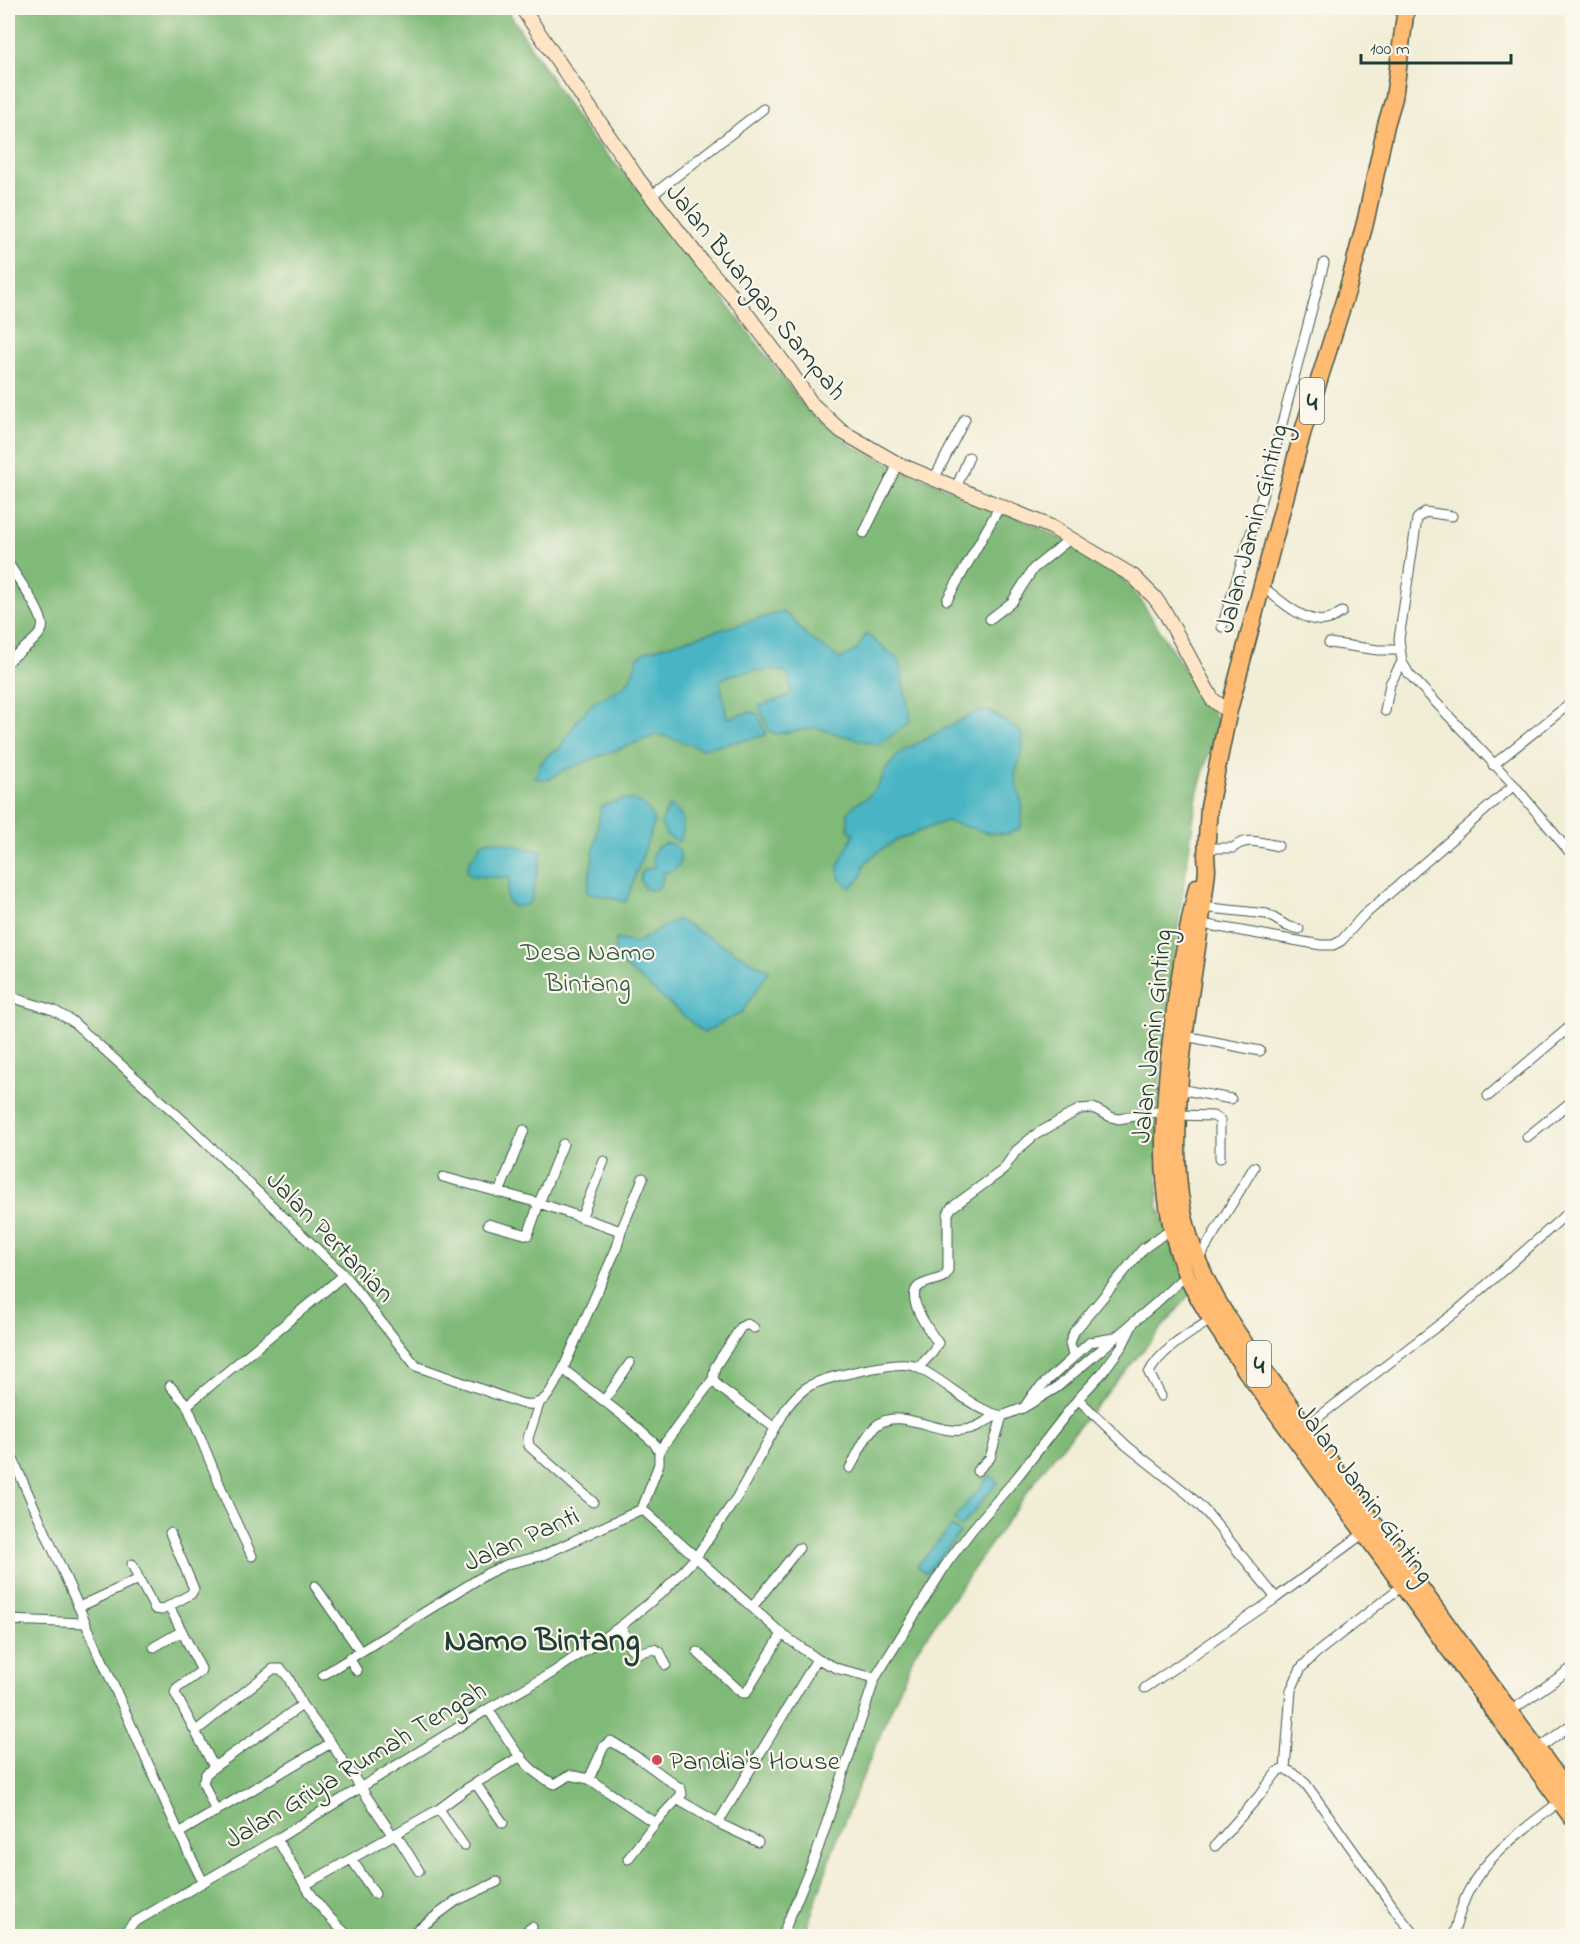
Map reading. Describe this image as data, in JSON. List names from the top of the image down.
{
  "streets": {
    "highway": ["4", "Jalan Jamin Ginting"],
    "street": [
      "Jalan Buangan Sampah",
      "Jalan Pertanian",
      "Jalan Panti",
      "Jalan Griya Rumah Tengah"
    ]
  },
  "crossings": [
    ["Jalan Buangan Sampah", "Jalan Jamin Ginting"]
  ],
  "districts": ["Namo Bintang"],
  "parks": ["Desa Namo Bintang"],
  "places": ["Pandia's House"],
  "scale_bar": "100 m"
}
